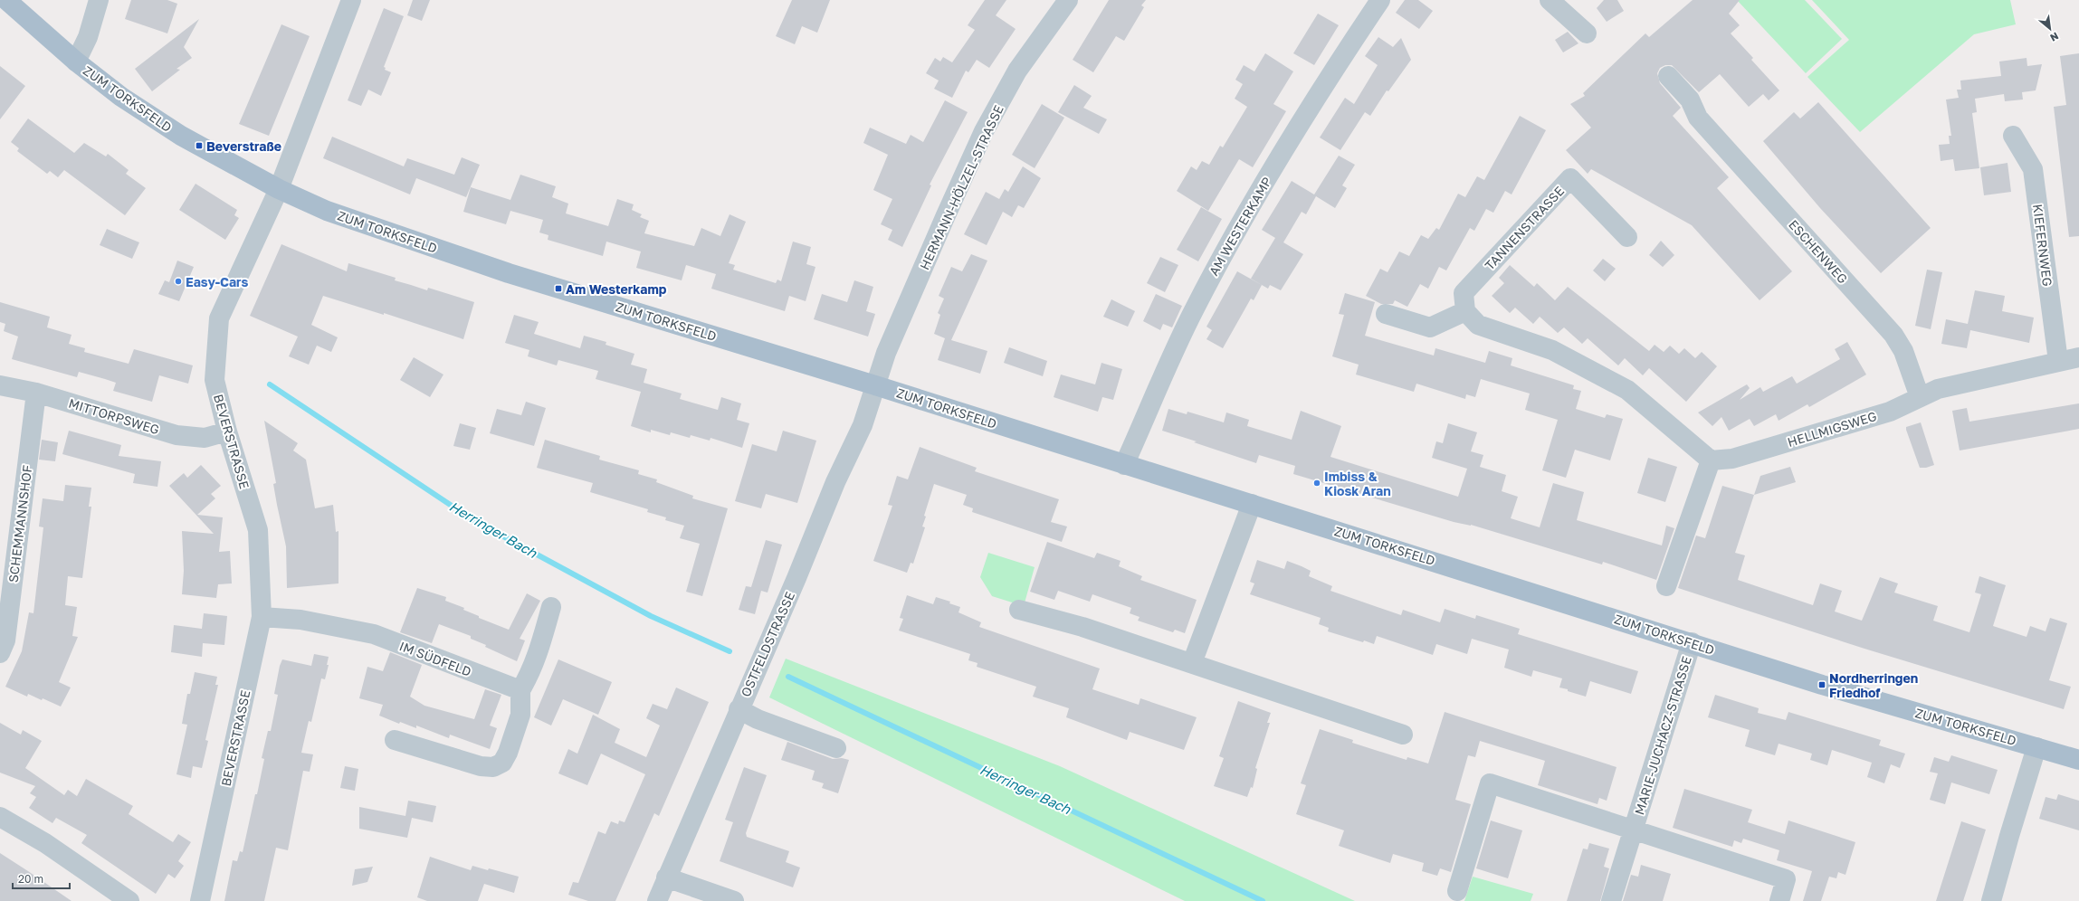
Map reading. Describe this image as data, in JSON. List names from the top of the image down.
{
  "streets": {
    "main road": ["ZUM TORKSFELD"],
    "street": [
      "HERMANN-HÖLZEL-STRASSE",
      "AM WESTERKAMP",
      "TANNENSTRASSE",
      "KIEFERNWEG",
      "ESCHENWEG",
      "MITTORPSWEG",
      "HELLMIGSWEG",
      "BEVERSTRASSE",
      "SCHEMMANNSHOF",
      "OSTFELDSTRASSE",
      "IM SÜDFELD",
      "MARIE-JUCHACZ-STRASSE"
    ]
  },
  "crossings": [
    ["ZUM TORKSFELD", "HERMANN-HÖLZEL-STRASSE"],
    ["ZUM TORKSFELD", "AM WESTERKAMP"],
    ["ZUM TORKSFELD", "BEVERSTRASSE"],
    ["ZUM TORKSFELD", "OSTFELDSTRASSE"],
    ["ZUM TORKSFELD", "MARIE-JUCHACZ-STRASSE"],
    ["HERMANN-HÖLZEL-STRASSE", "OSTFELDSTRASSE"],
    ["KIEFERNWEG", "HELLMIGSWEG"],
    ["ESCHENWEG", "HELLMIGSWEG"],
    ["MITTORPSWEG", "BEVERSTRASSE"],
    ["MITTORPSWEG", "SCHEMMANNSHOF"],
    ["BEVERSTRASSE", "IM SÜDFELD"]
  ],
  "water": ["Herringer Bach"],
  "places": {
    "transit": ["Beverstraße", "Am Westerkamp", "Nordherringen Friedhof"],
    "other": ["Easy-Cars", "Imbiss & Kiosk Aran"]
  },
  "scale_bar": "20 m",
  "north": "bottom right"
}
